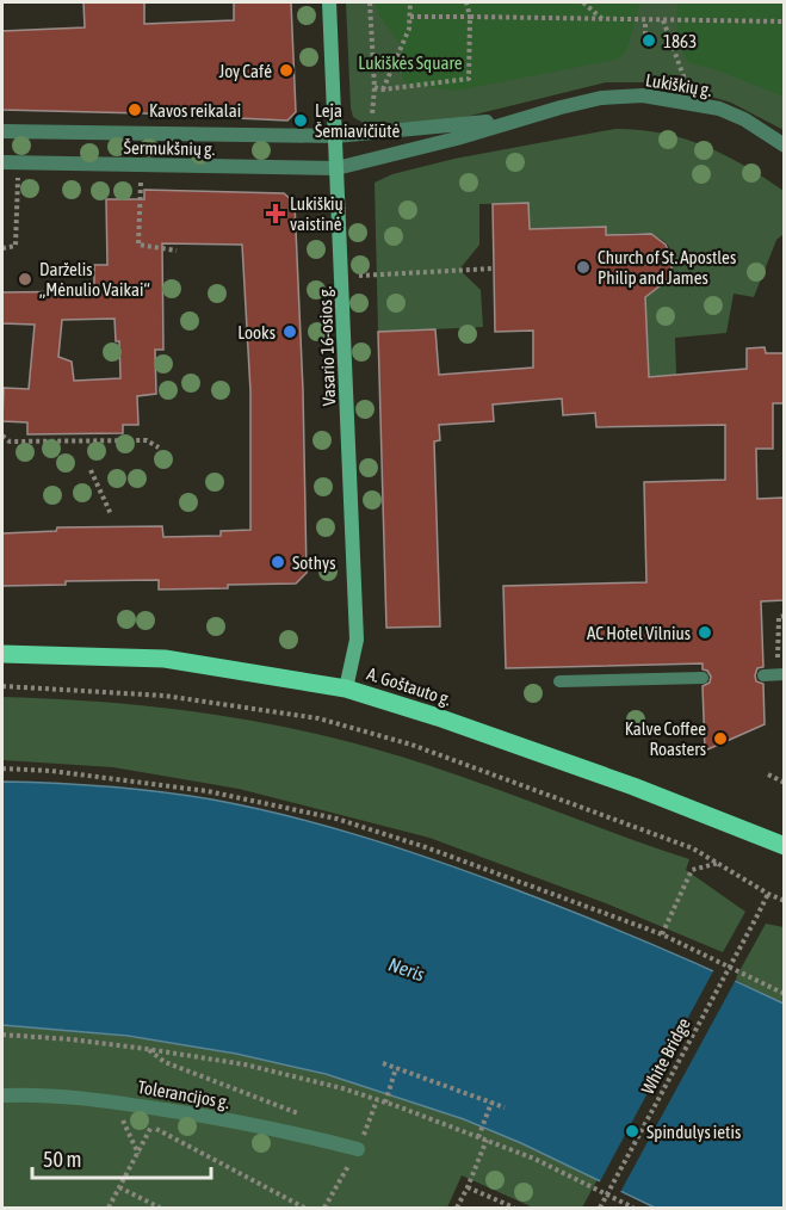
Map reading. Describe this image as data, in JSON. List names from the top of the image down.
{
  "streets": {
    "main road": ["Vasario 16-osios g.", "A. Goštauto g."],
    "street": ["Lukiškių g.", "Šermukšnių g.", "Tolerancijos g."],
    "path": ["White Bridge"]
  },
  "crossings": [
    ["Lukiškių g.", "Šermukšnių g."],
    ["Lukiškių g.", "Vasario 16-osios g."],
    ["Šermukšnių g.", "Vasario 16-osios g."],
    ["Vasario 16-osios g.", "A. Goštauto g."]
  ],
  "water": ["Neris"],
  "parks": ["Lukiškės Square"],
  "places": {
    "other": [
      "1863",
      "Joy Café",
      "Kavos reikalai",
      "Leja Šemiavičiūtė",
      "Church of St. Apostles Philip and James",
      "Darželis „Mėnulio Vaikai“",
      "Looks",
      "Sothys",
      "AC Hotel Vilnius",
      "Kalve Coffee Roasters",
      "Spindulys ietis"
    ],
    "health": ["Lukiškių vaistinė"]
  },
  "scale_bar": "50 m"
}
